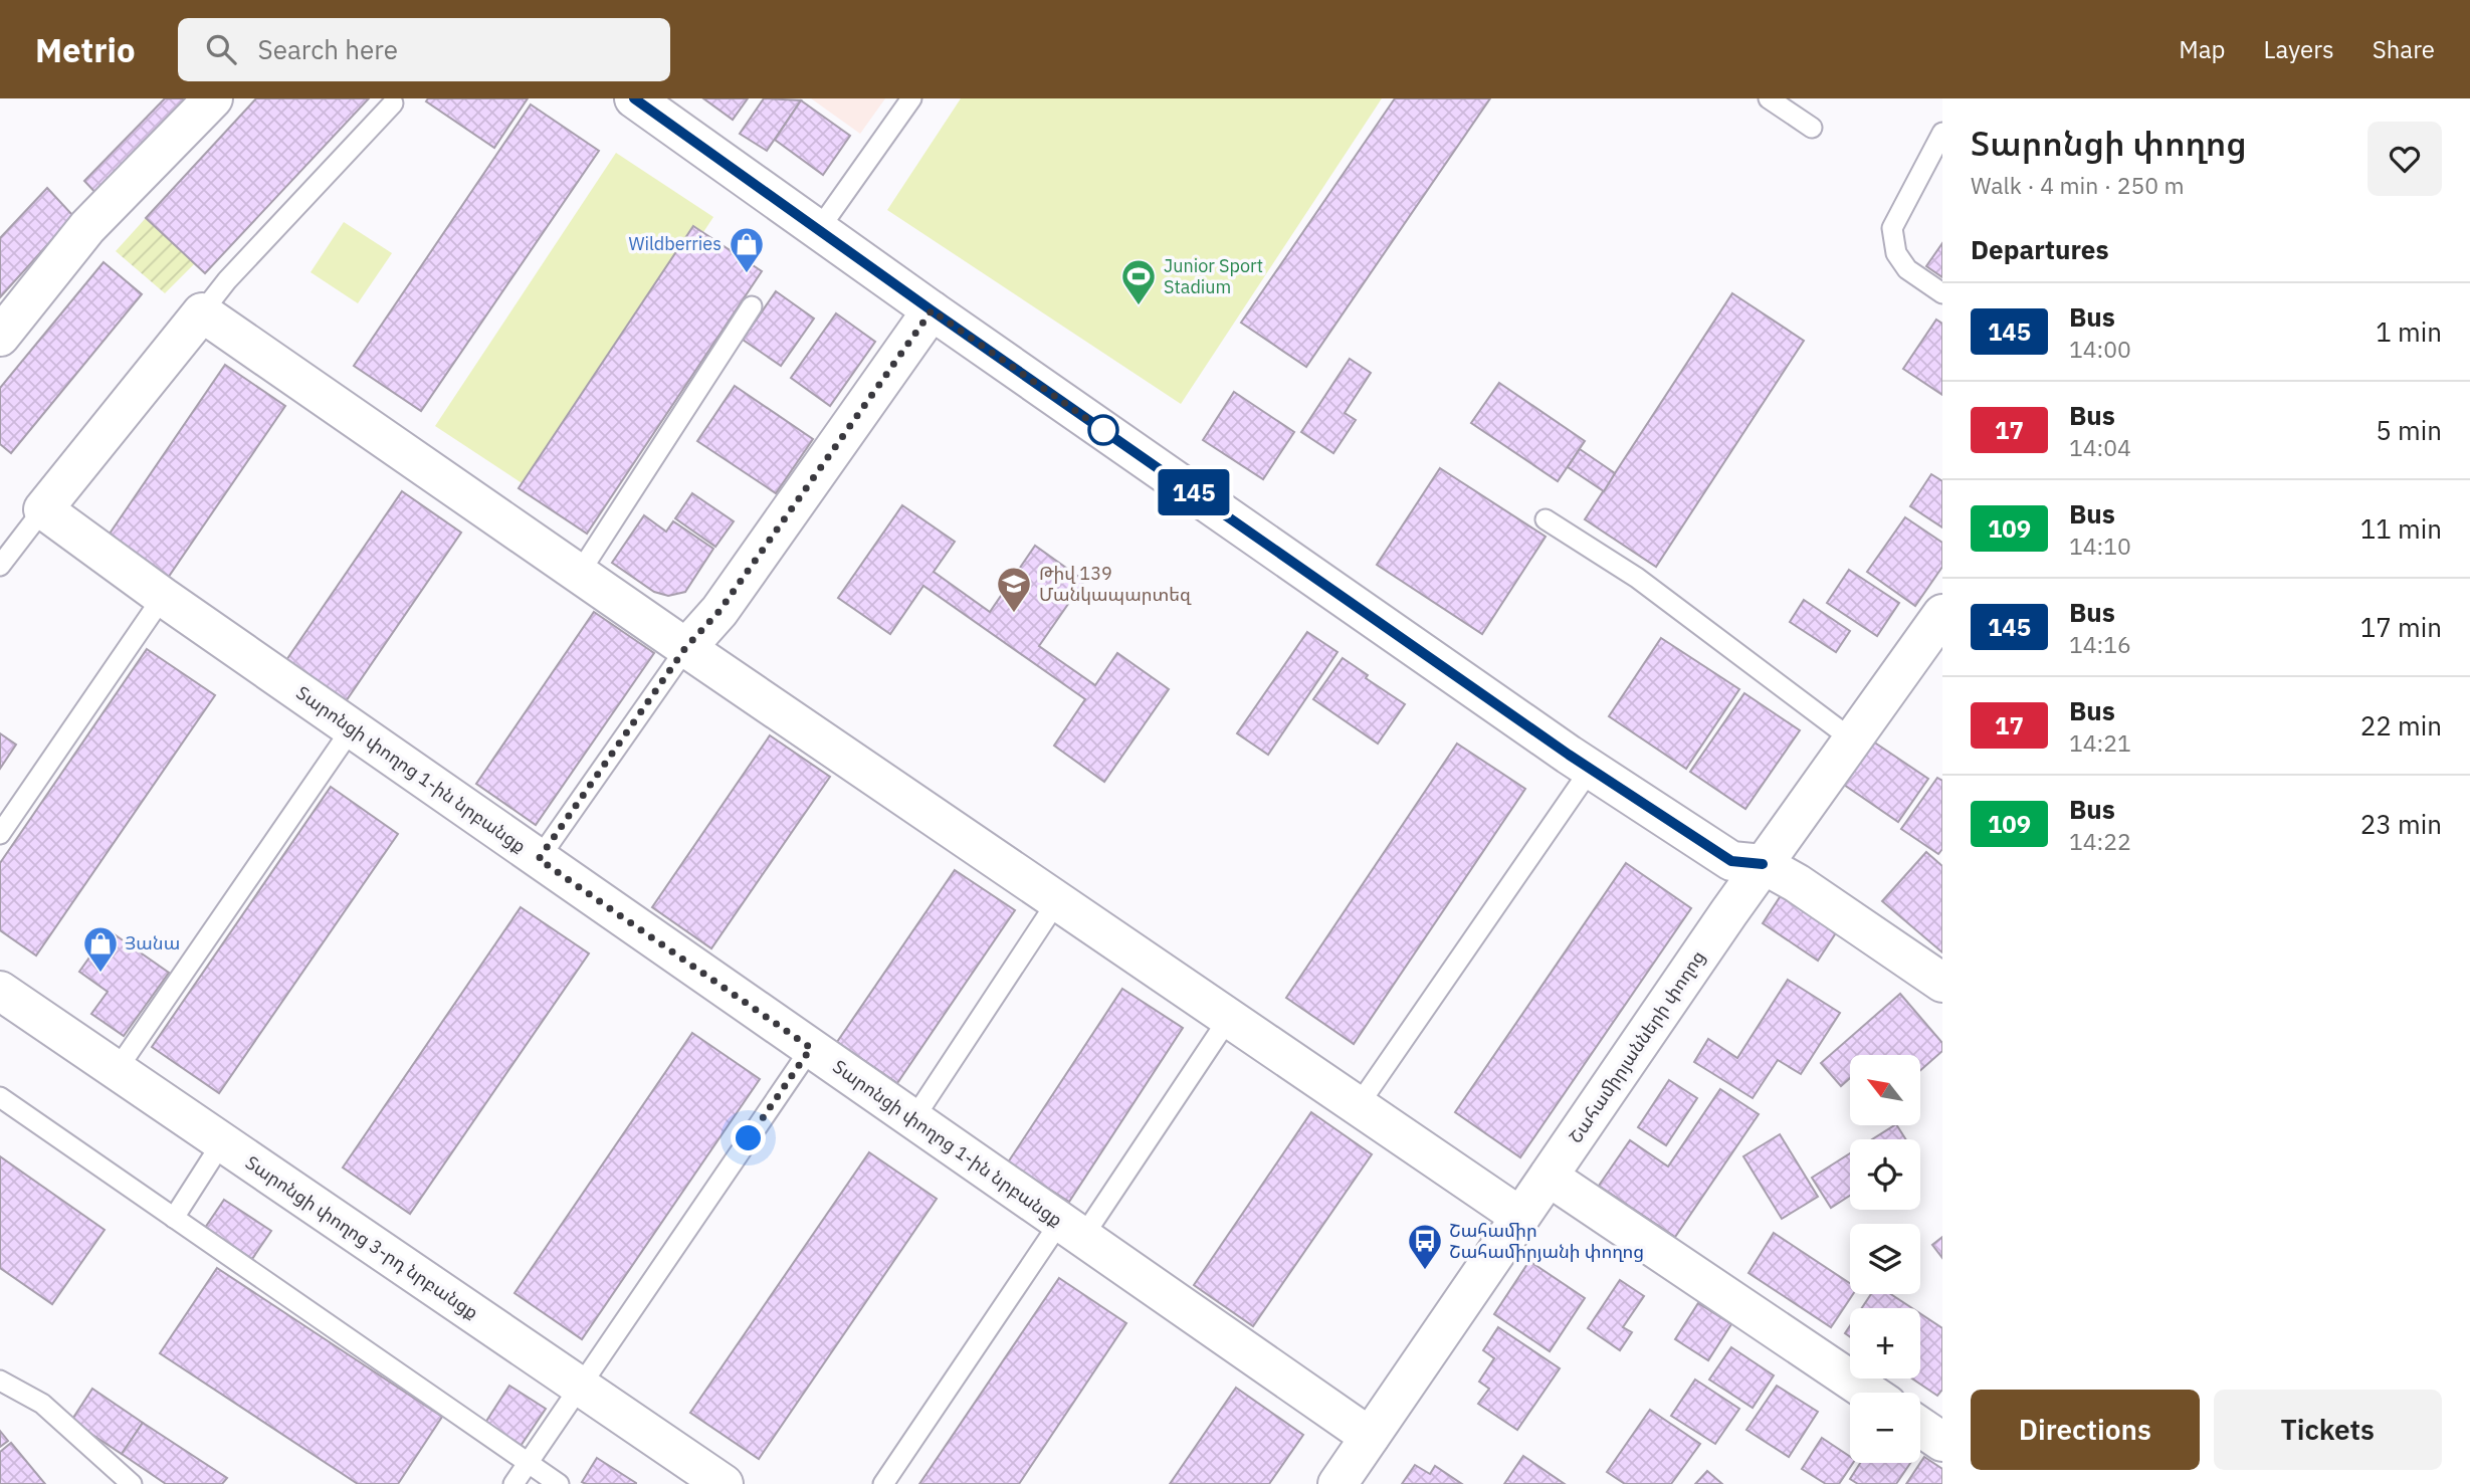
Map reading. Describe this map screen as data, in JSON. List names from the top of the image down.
{
  "streets": {
    "street": ["Տարոնցի փողոց 1-ին նրբանցք", "Շահամիրյանների փողոց", "Տարոնցի փողոց 3-րդ նրբանցք"]
  },
  "crossings": [
    ["Տարոնցի փողոց 1-ին նրբանցք", "Շահամիրյանների փողոց"]
  ],
  "places": {
    "shop": ["Wildberries", "Յանա"],
    "sports": ["Junior Sport Stadium"],
    "school or university": ["Թիվ 139 Մանկապարտեզ"],
    "bus stop": ["Շահամիր Շահամիրյանի փողոց"]
  },
  "lines": ["bus line 145"],
  "north": "top left",
  "page": {
    "header": "Metrio",
    "search": "Search here",
    "nav": ["Map", "Layers", "Share"],
    "on_map": "145",
    "heading": [
      ["Տարոնցի փողոց", "Walk · 4 min · 250 m"],
      "Departures"
    ],
    "list": [
      {
        "mark": "145",
        "name": "Bus",
        "note": "14:00",
        "value": "1 min"
      },
      {
        "mark": "17",
        "name": "Bus",
        "note": "14:04",
        "value": "5 min"
      },
      {
        "mark": "109",
        "name": "Bus",
        "note": "14:10",
        "value": "11 min"
      },
      {
        "mark": "145",
        "name": "Bus",
        "note": "14:16",
        "value": "17 min"
      },
      {
        "mark": "17",
        "name": "Bus",
        "note": "14:21",
        "value": "22 min"
      },
      {
        "mark": "109",
        "name": "Bus",
        "note": "14:22",
        "value": "23 min"
      }
    ],
    "map_buttons": ["+", "−"],
    "buttons": ["Directions", "Tickets"]
  }
}
